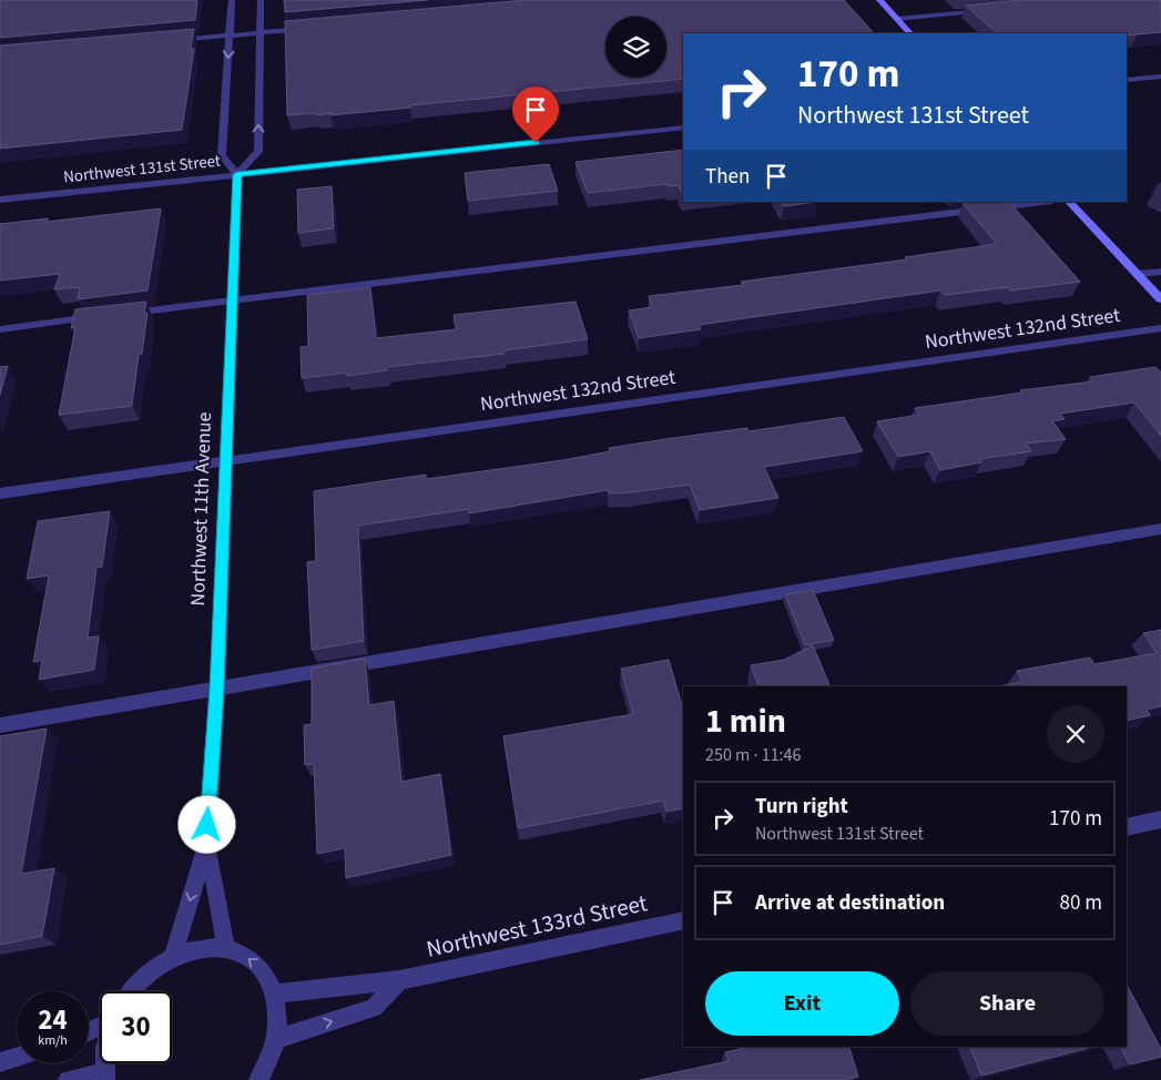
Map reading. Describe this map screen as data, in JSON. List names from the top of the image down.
{
  "streets": {
    "street": [
      "Northwest 131st Street",
      "Northwest 132nd Street",
      "Northwest 11th Avenue",
      "Northwest 133rd Street"
    ]
  },
  "crossings": [
    ["Northwest 131st Street", "Northwest 11th Avenue"],
    ["Northwest 132nd Street", "Northwest 11th Avenue"]
  ],
  "page": {
    "turn": ["170 m", "Northwest 131st Street"],
    "then": "Then",
    "heading": ["1 min", "250 m · 11:46"],
    "list": [
      {
        "name": "Turn right",
        "note": "Northwest 131st Street",
        "value": "170 m"
      },
      {
        "name": "Arrive at destination",
        "value": "80 m"
      }
    ],
    "buttons": ["Exit", "Share"],
    "speed": "24 km/h",
    "limit": "30"
  }
}
